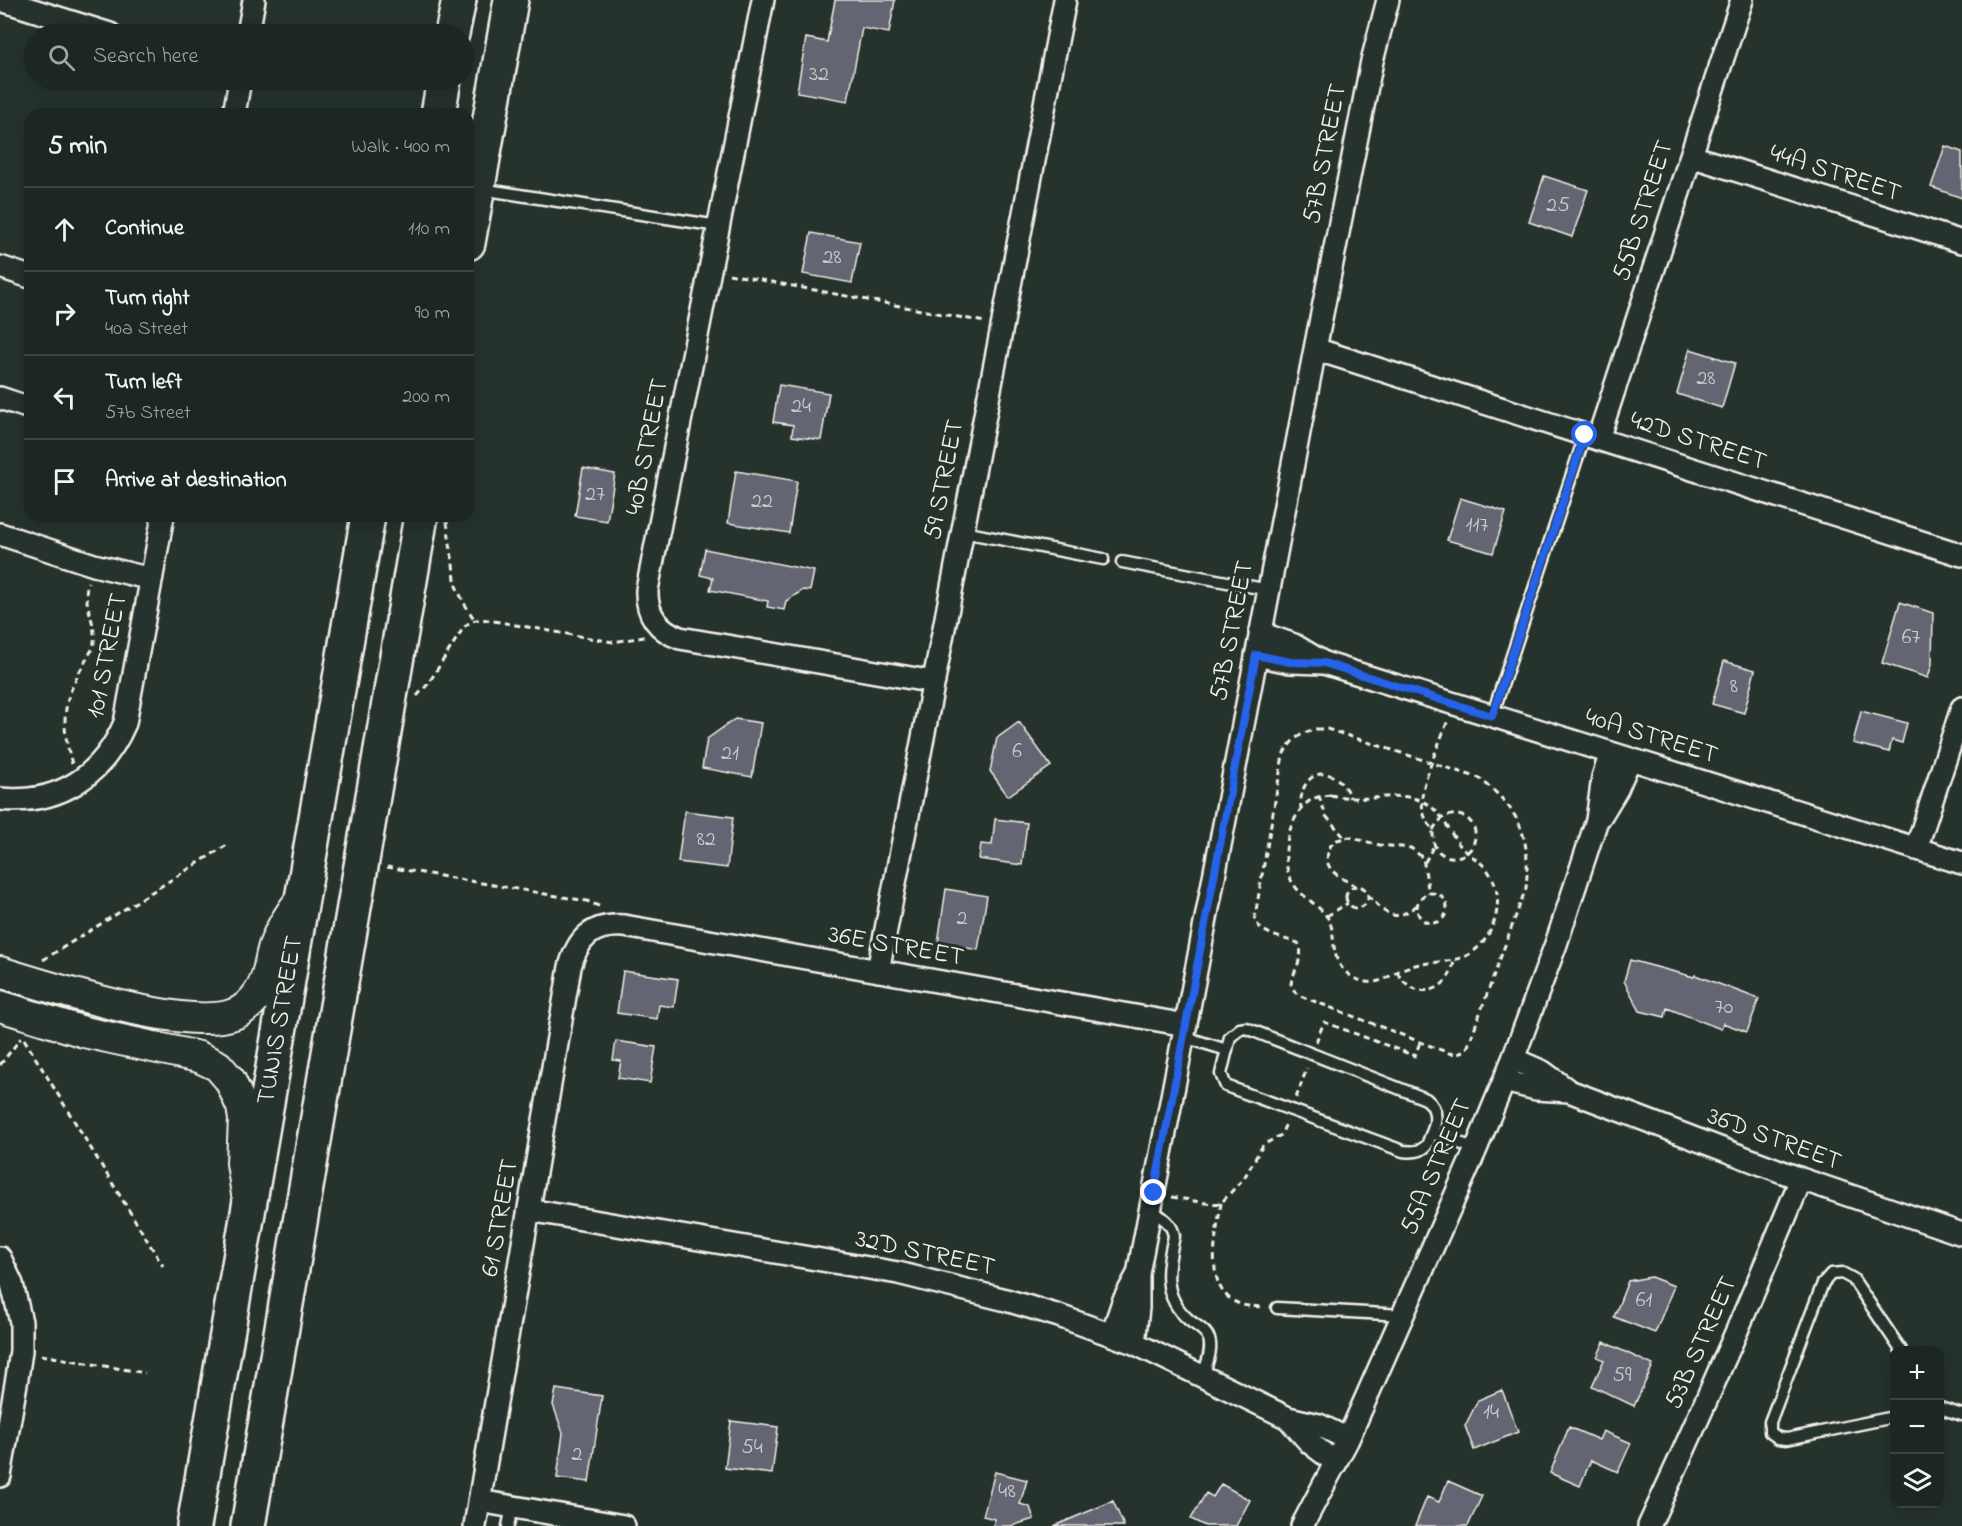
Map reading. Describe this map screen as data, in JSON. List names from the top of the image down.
{
  "streets": {
    "main road": ["TUNIS STREET"],
    "street": [
      "57B STREET",
      "44A STREET",
      "55B STREET",
      "42D STREET",
      "40B STREET",
      "59 STREET",
      "101 STREET",
      "40A STREET",
      "36E STREET",
      "36D STREET",
      "55A STREET",
      "61 STREET",
      "32D STREET",
      "53B STREET"
    ]
  },
  "crossings": [
    ["57B STREET", "42D STREET"],
    ["57B STREET", "40A STREET"],
    ["57B STREET", "36E STREET"],
    ["57B STREET", "32D STREET"],
    ["44A STREET", "55B STREET"],
    ["55B STREET", "42D STREET"],
    ["59 STREET", "36E STREET"],
    ["40A STREET", "55A STREET"],
    ["36E STREET", "61 STREET"],
    ["36D STREET", "55A STREET"],
    ["36D STREET", "53B STREET"],
    ["55A STREET", "32D STREET"],
    ["61 STREET", "32D STREET"]
  ],
  "house_numbers": [
    "32",
    "25",
    "28",
    "28",
    "24",
    "27",
    "22",
    "117",
    "67",
    "8",
    "6",
    "21",
    "82",
    "2",
    "70",
    "61",
    "59",
    "14",
    "54",
    "2",
    "48"
  ],
  "page": {
    "search": "Search here",
    "heading": ["5 min", "Walk · 400 m"],
    "list": [
      ["Continue", "110 m"],
      ["Turn right", "40a Street", "90 m"],
      ["Turn left", "57b Street", "200 m"],
      "Arrive at destination"
    ],
    "map_buttons": ["+", "−"]
  }
}
